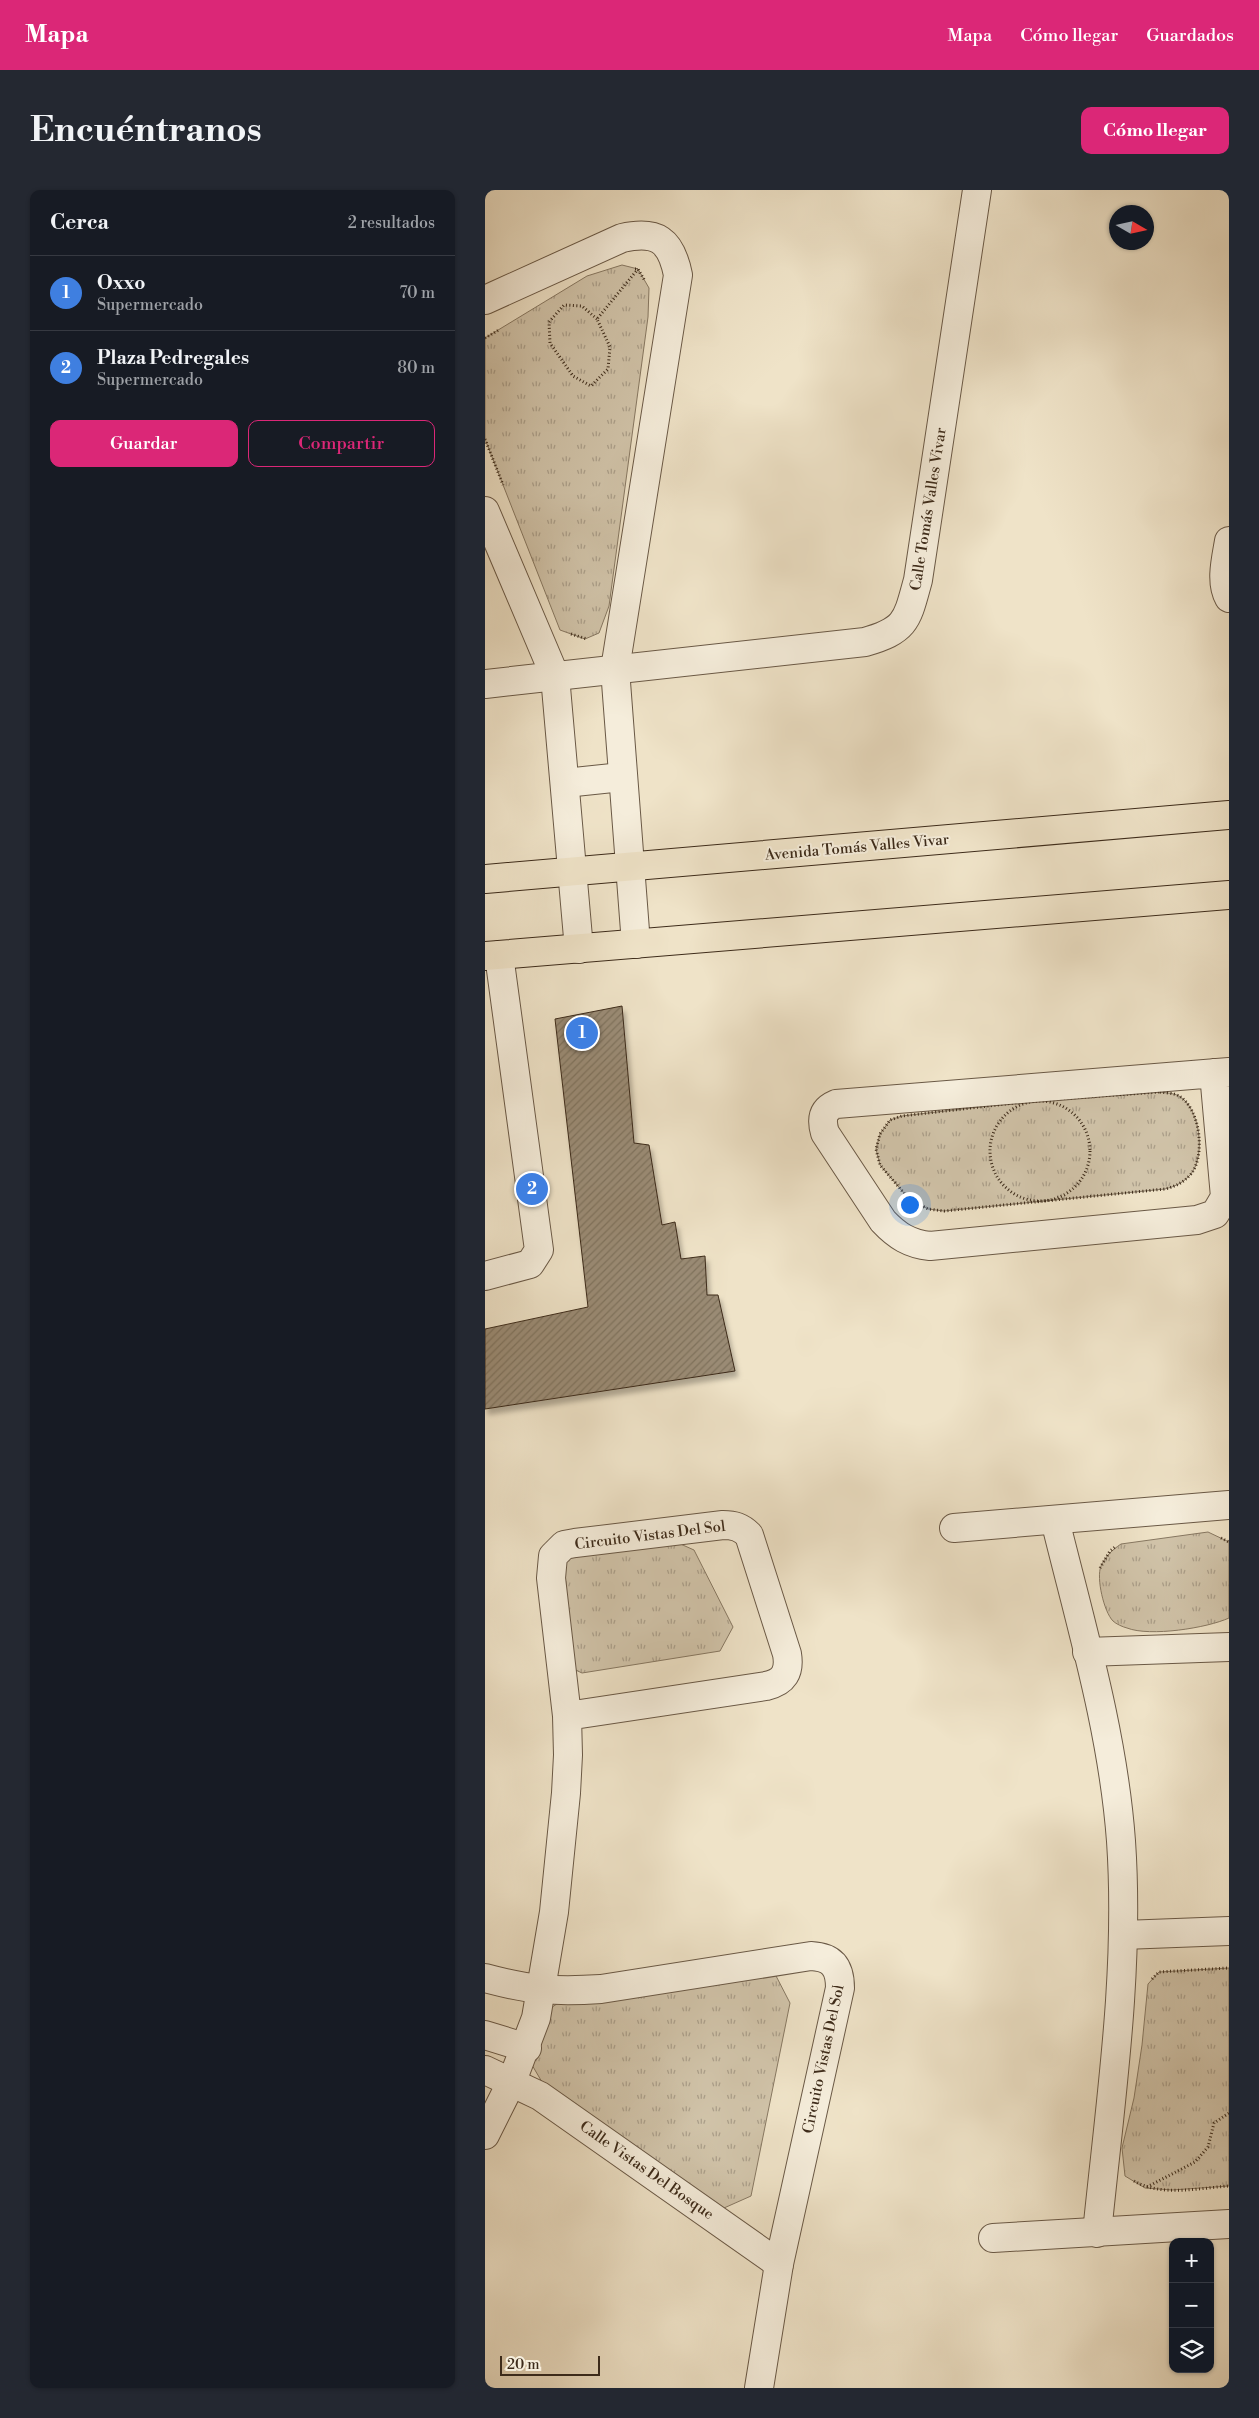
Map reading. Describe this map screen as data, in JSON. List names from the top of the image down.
{
  "streets": {
    "main road": ["Avenida Tomás Valles Vivar"],
    "street": ["Calle Tomás Valles Vivar", "Circuito Vistas Del Sol", "Calle Vistas Del Bosque"]
  },
  "crossings": [
    ["Circuito Vistas Del Sol", "Calle Vistas Del Bosque"]
  ],
  "scale_bar": "20 m",
  "north": "right",
  "page": {
    "header": "Mapa",
    "nav": ["Mapa", "Cómo llegar", "Guardados"],
    "buttons": [
      "Cómo llegar",
      ["Guardar", "Compartir"]
    ],
    "title": "Encuéntranos",
    "heading": ["Cerca", "2 resultados"],
    "list": [
      {
        "mark": "1",
        "name": "Oxxo",
        "note": "Supermercado",
        "value": "70 m"
      },
      {
        "mark": "2",
        "name": "Plaza Pedregales",
        "note": "Supermercado",
        "value": "80 m"
      }
    ],
    "pins": ["1", "2"],
    "map_buttons": ["+", "−"],
    "scale": "20 m"
  }
}
